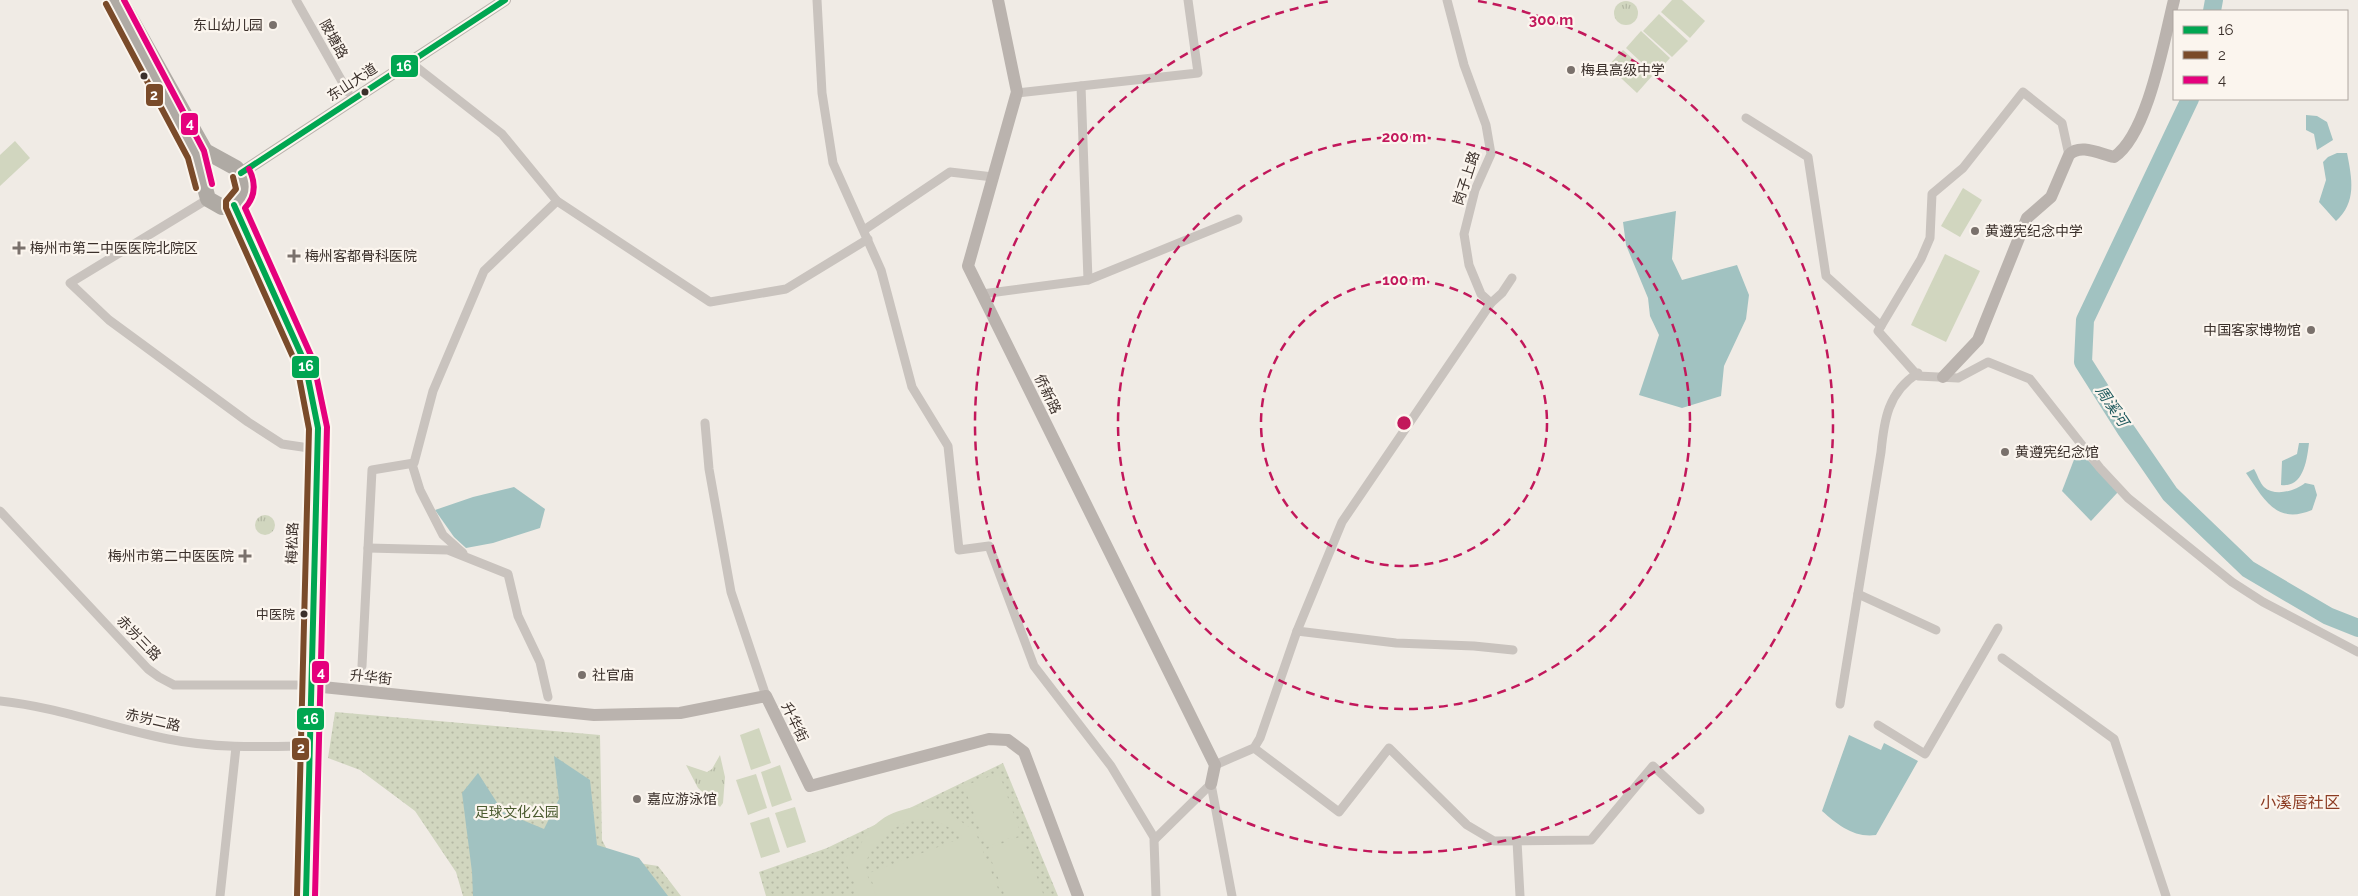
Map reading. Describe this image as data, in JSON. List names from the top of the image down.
{
  "streets": {
    "street": [
      "陂塘路",
      "东山大道",
      "岗子上路",
      "侨新路",
      "梅松路",
      "赤岃三路",
      "升华街",
      "赤岃二路"
    ]
  },
  "crossings": [
    ["东山大道", "梅松路"],
    ["梅松路", "赤岃三路"],
    ["梅松路", "升华街"],
    ["梅松路", "赤岃二路"],
    ["赤岃三路", "升华街"]
  ],
  "districts": ["小溪唇社区"],
  "water": ["周溪河"],
  "parks": ["足球文化公园"],
  "places": {
    "other": [
      "东山幼儿园",
      "梅县高级中学",
      "黄遵宪纪念中学",
      "中国客家博物馆",
      "黄遵宪纪念馆",
      "中医院",
      "社官庙",
      "嘉应游泳馆"
    ],
    "health": ["梅州市第二中医医院北院区", "梅州客都骨科医院", "梅州市第二中医医院"]
  },
  "lines": ["transit line 16", "transit line 4", "transit line 2"],
  "legend": ["16", "2", "4"],
  "rings": ["300 m", "200 m", "100 m"]
}
